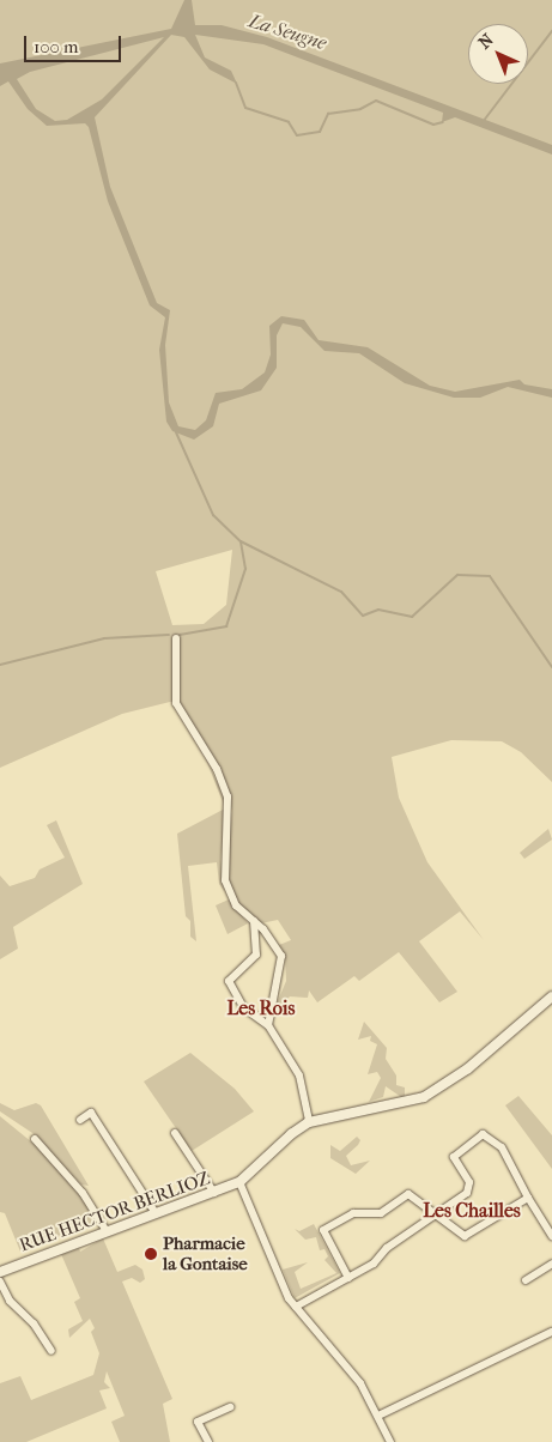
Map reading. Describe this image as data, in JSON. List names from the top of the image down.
{
  "streets": {
    "street": ["RUE HECTOR BERLIOZ"]
  },
  "districts": ["Les Rois", "Les Chailles"],
  "water": ["La Seugne"],
  "places": ["Pharmacie la Gontaise"],
  "scale_bar": "100 m",
  "north": "top left"
}
